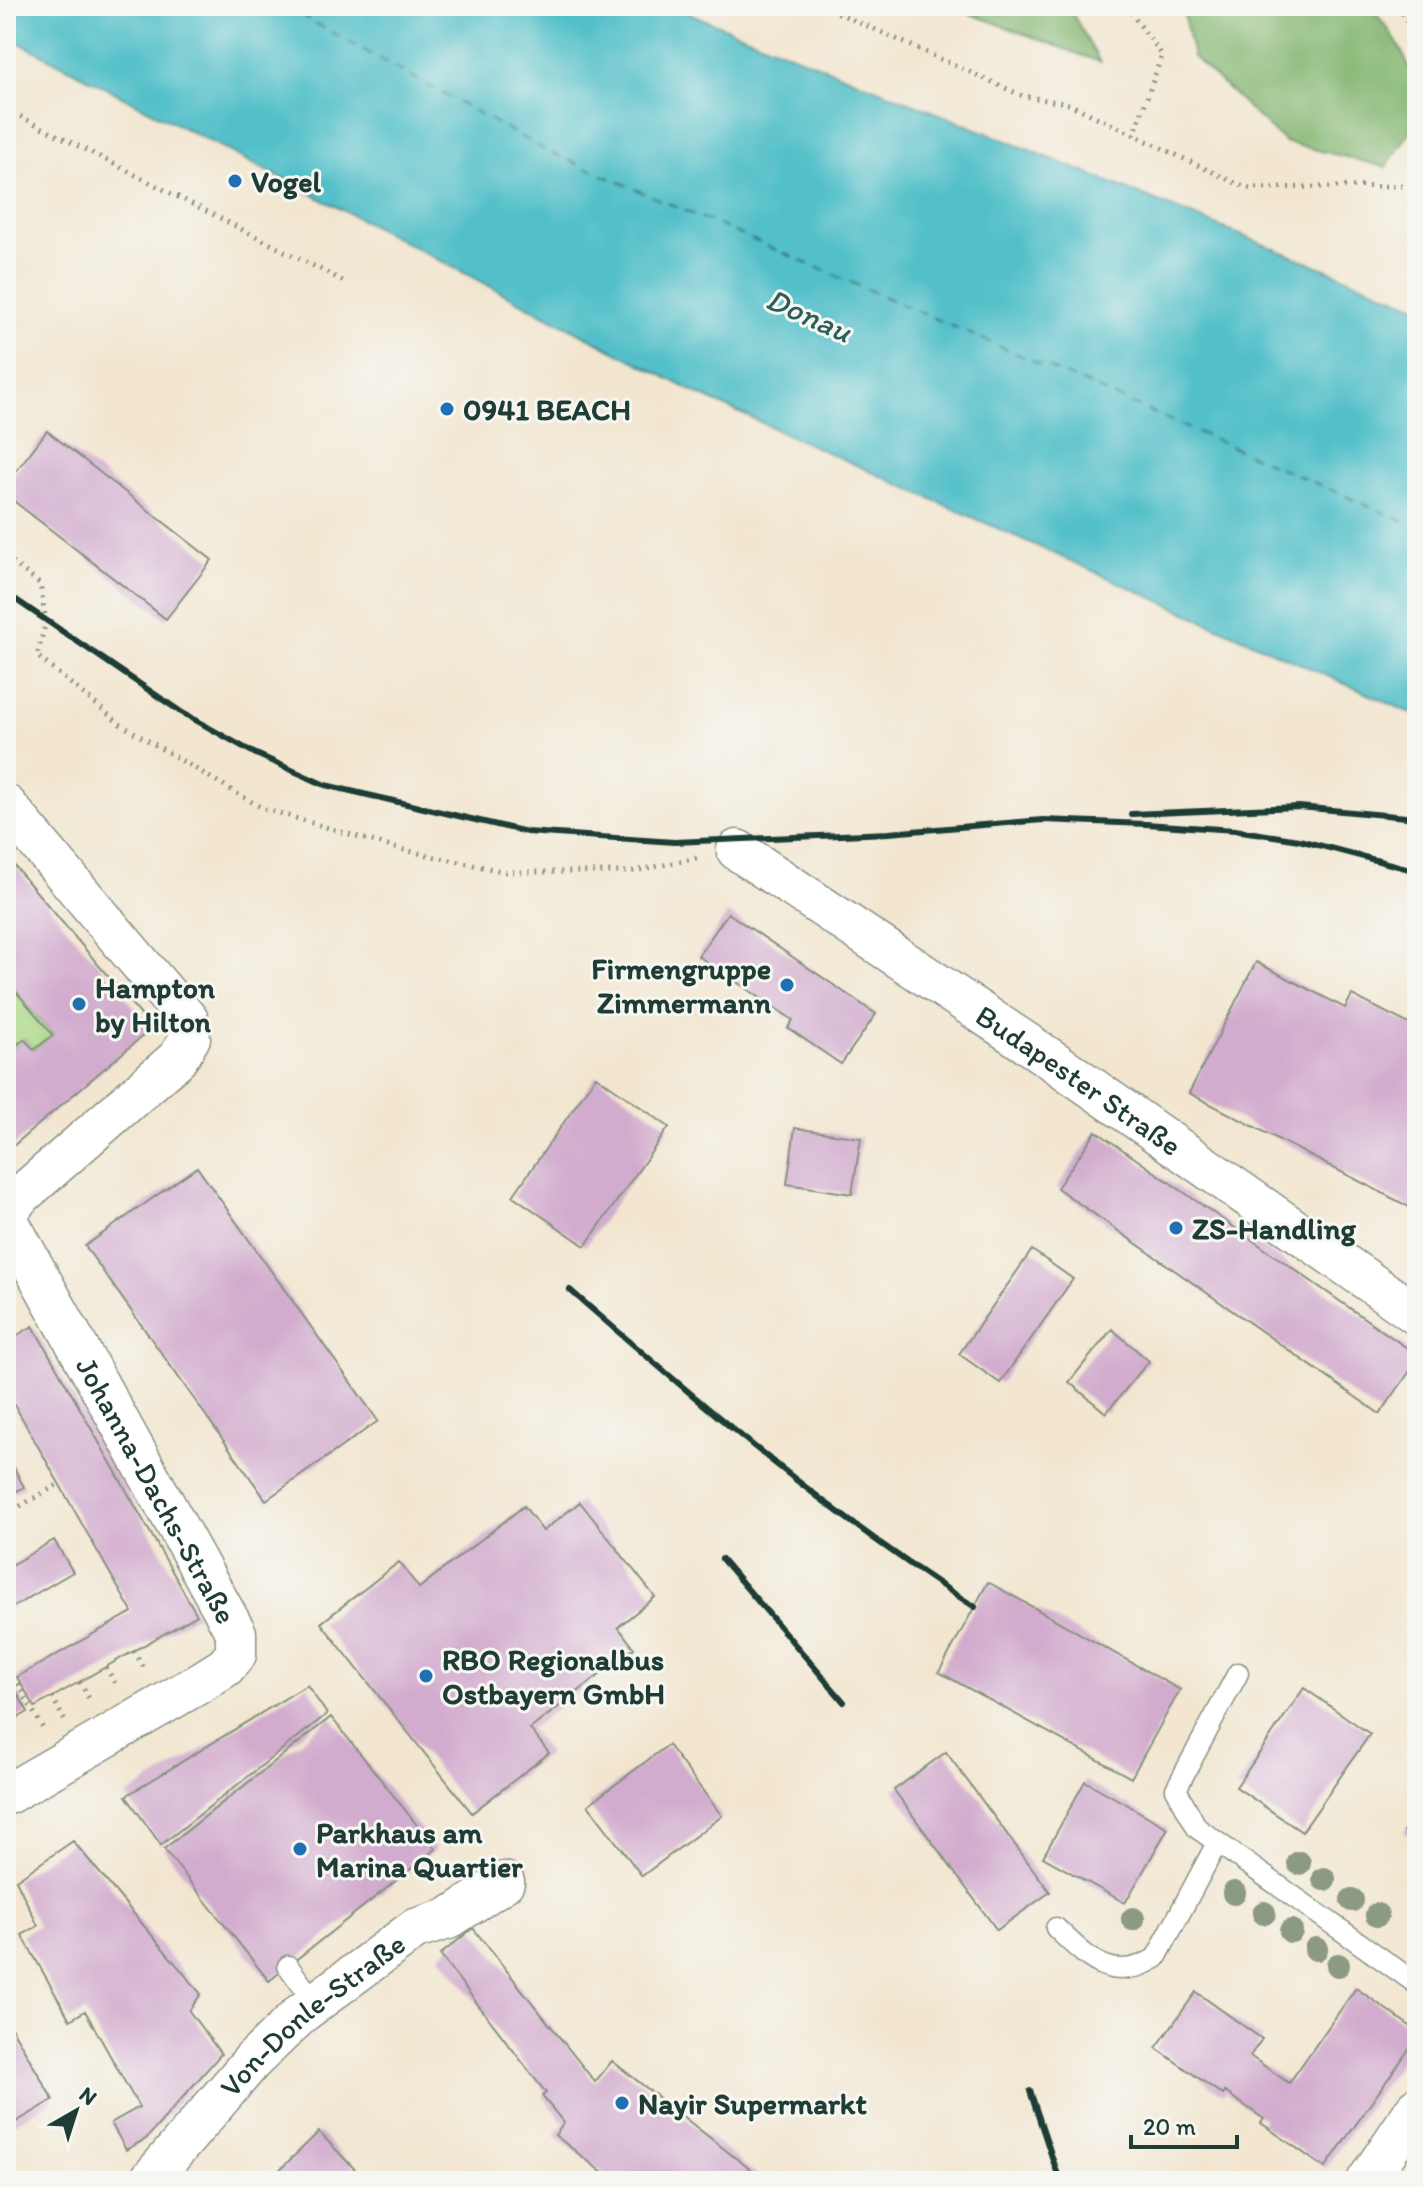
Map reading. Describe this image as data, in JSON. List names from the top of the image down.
{
  "streets": {
    "street": ["Budapester Straße", "Johanna-Dachs-Straße", "Von-Donle-Straße"]
  },
  "water": ["Donau"],
  "places": [
    "Vogel",
    "0941 BEACH",
    "Firmengruppe Zimmermann",
    "Hampton by Hilton",
    "ZS-Handling",
    "RBO Regionalbus Ostbayern GmbH",
    "Parkhaus am Marina Quartier",
    "Nayir Supermarkt"
  ],
  "scale_bar": "20 m",
  "north": "top right"
}
